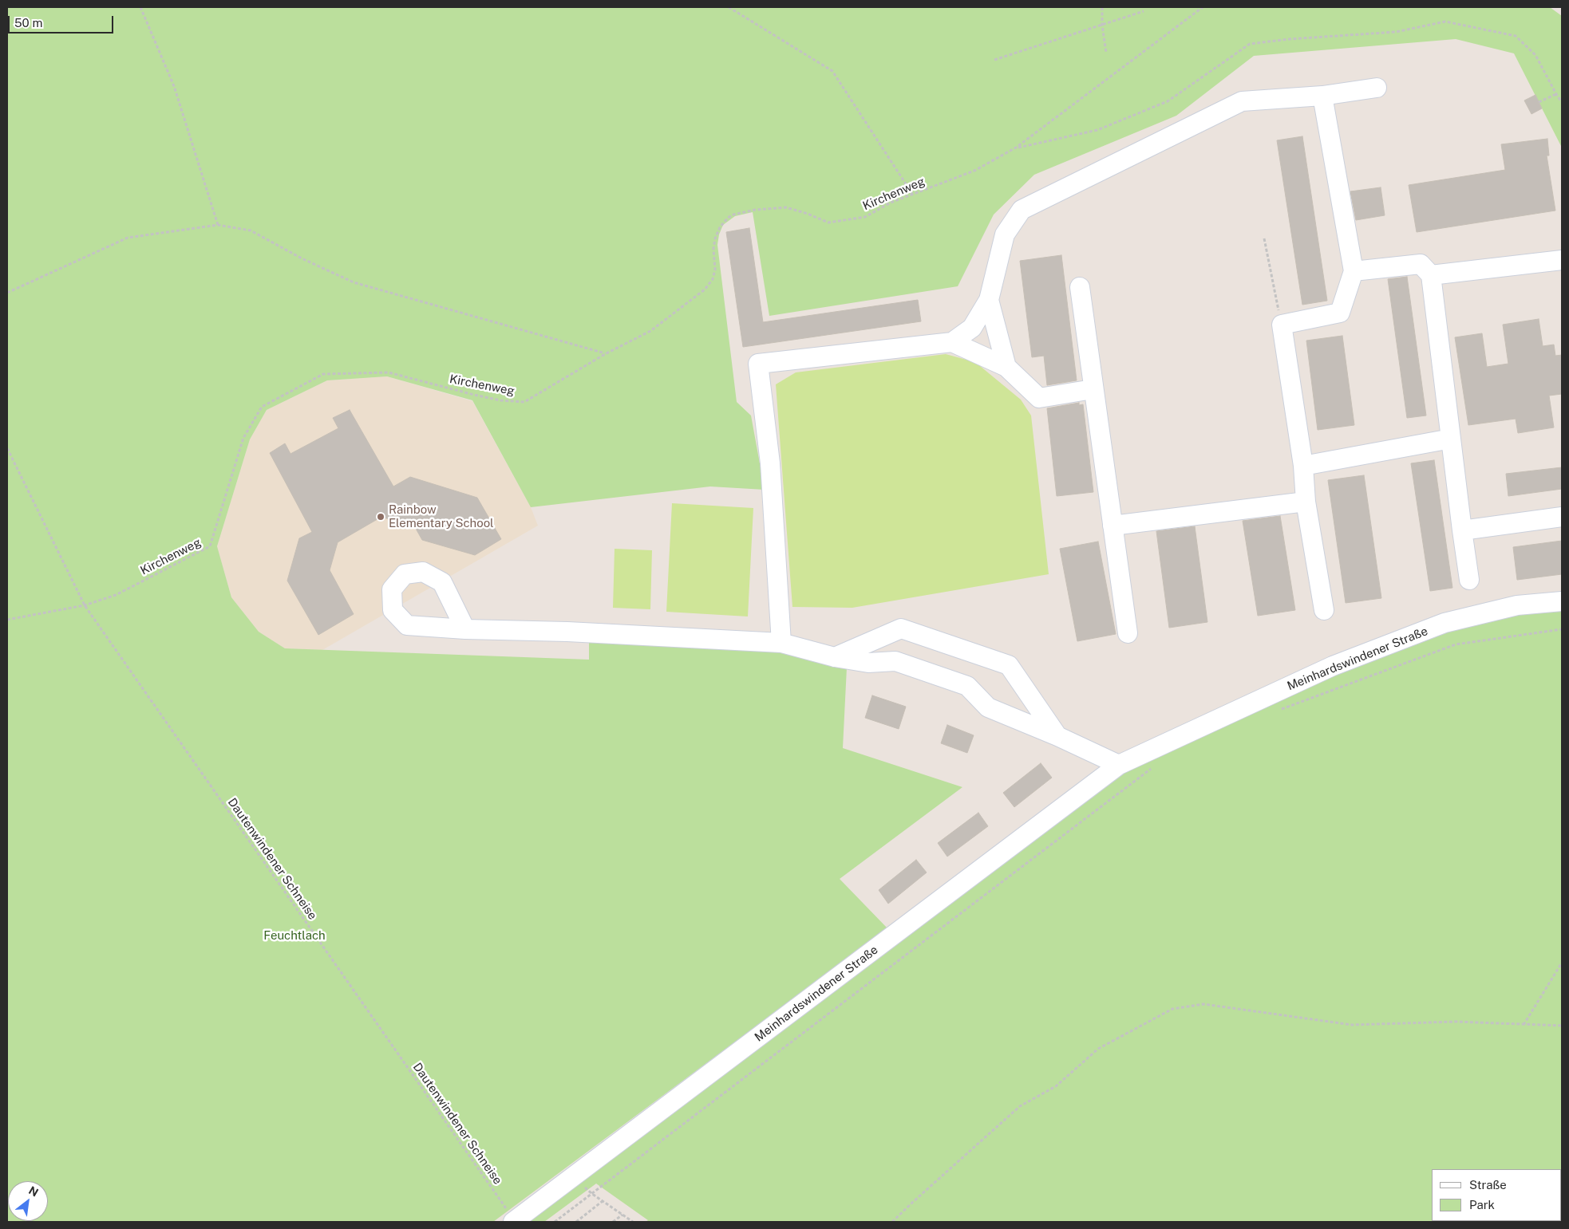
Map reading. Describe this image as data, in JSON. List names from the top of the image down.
{
  "streets": {
    "street": ["Meinhardswindener Straße"],
    "path": ["Kirchenweg", "Dautenwindener Schneise"]
  },
  "crossings": [
    ["Kirchenweg", "Dautenwindener Schneise"],
    ["Meinhardswindener Straße", "Dautenwindener Schneise"]
  ],
  "parks": ["Feuchtlach"],
  "places": ["Rainbow Elementary School"],
  "legend": ["Straße", "Park"],
  "scale_bar": "50 m",
  "north": "top right"
}
